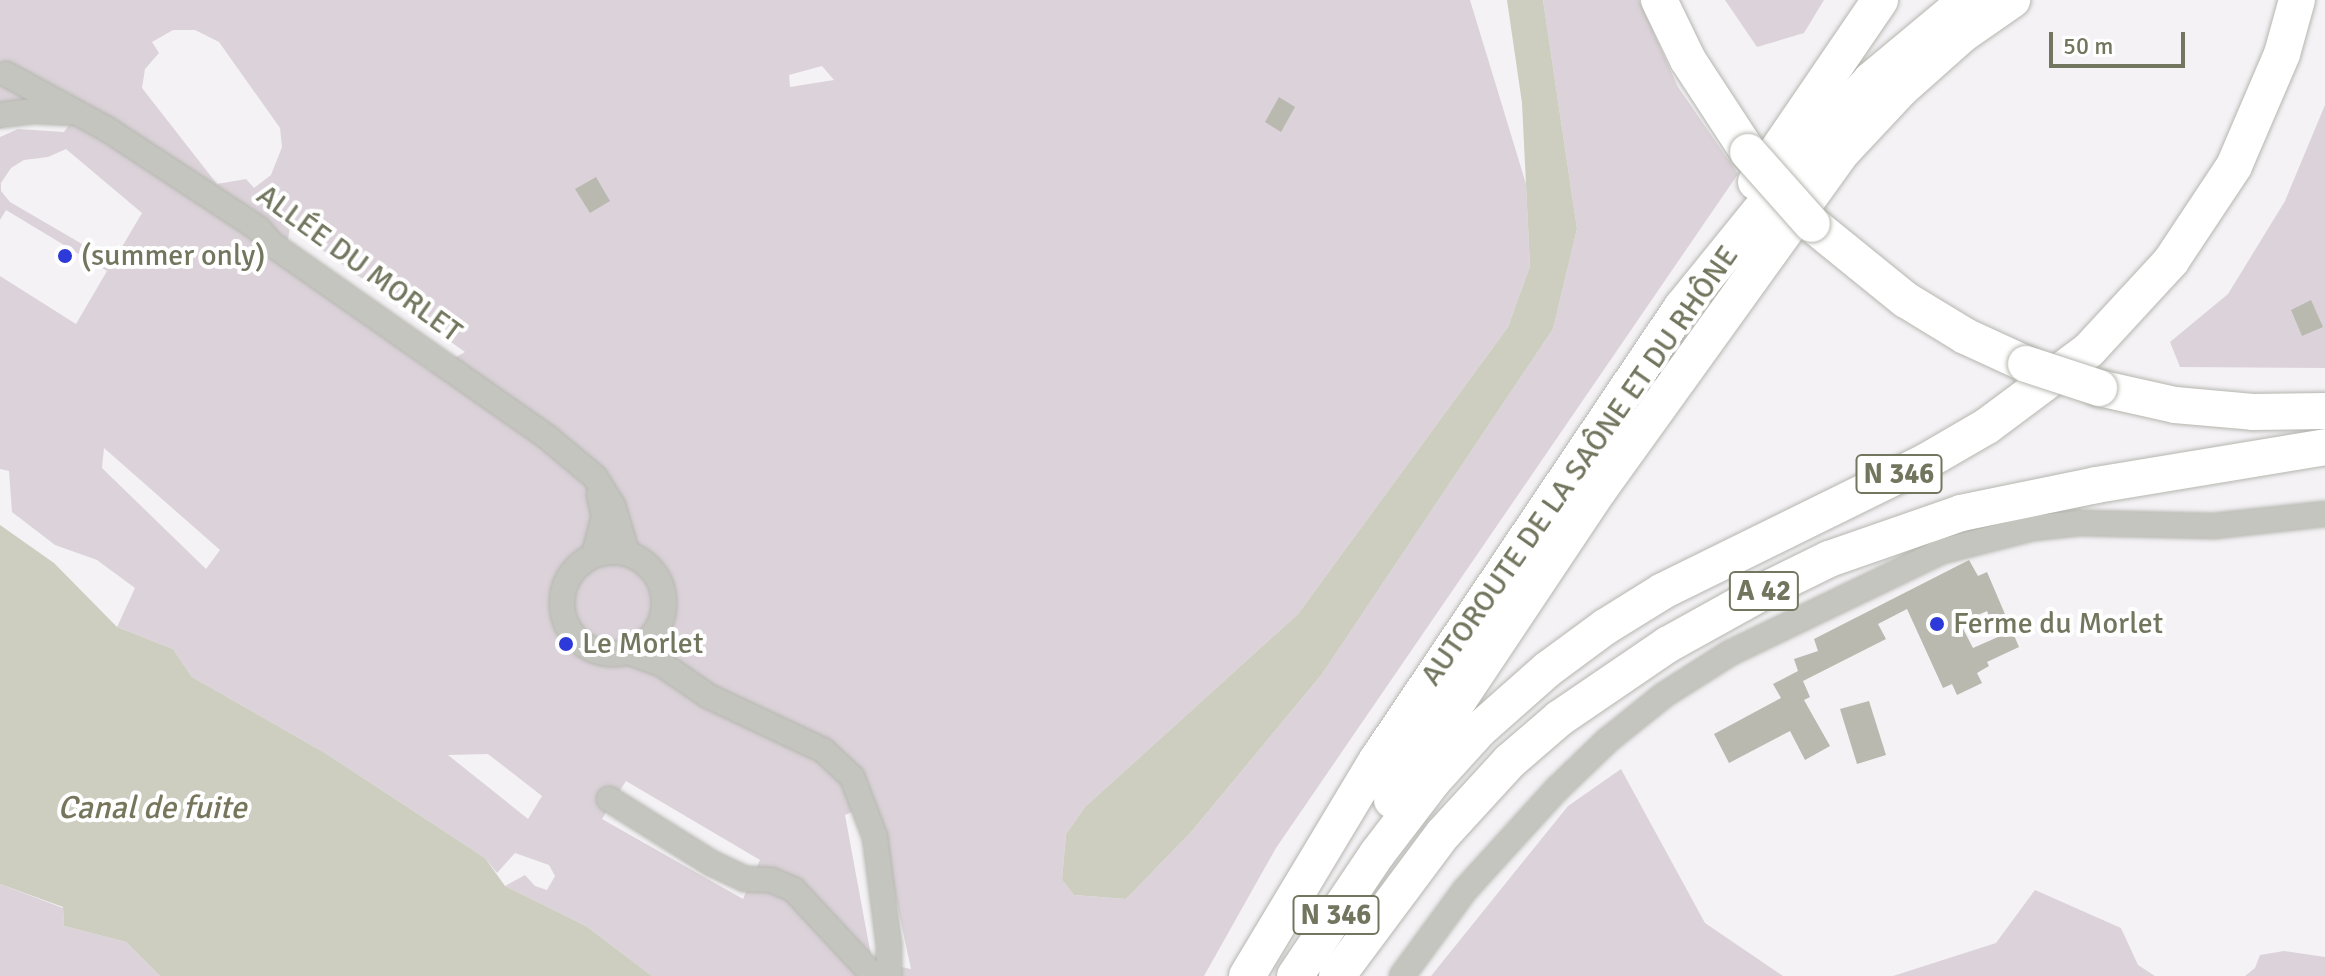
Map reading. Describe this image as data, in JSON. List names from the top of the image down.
{
  "streets": {
    "highway": ["AUTOROUTE DE LA SAÔNE ET DU RHÔNE", "N 346", "A 42"],
    "street": ["ALLÉE DU MORLET"]
  },
  "water": ["Canal de fuite"],
  "places": ["(summer only)", "Ferme du Morlet", "Le Morlet"],
  "scale_bar": "50 m"
}
